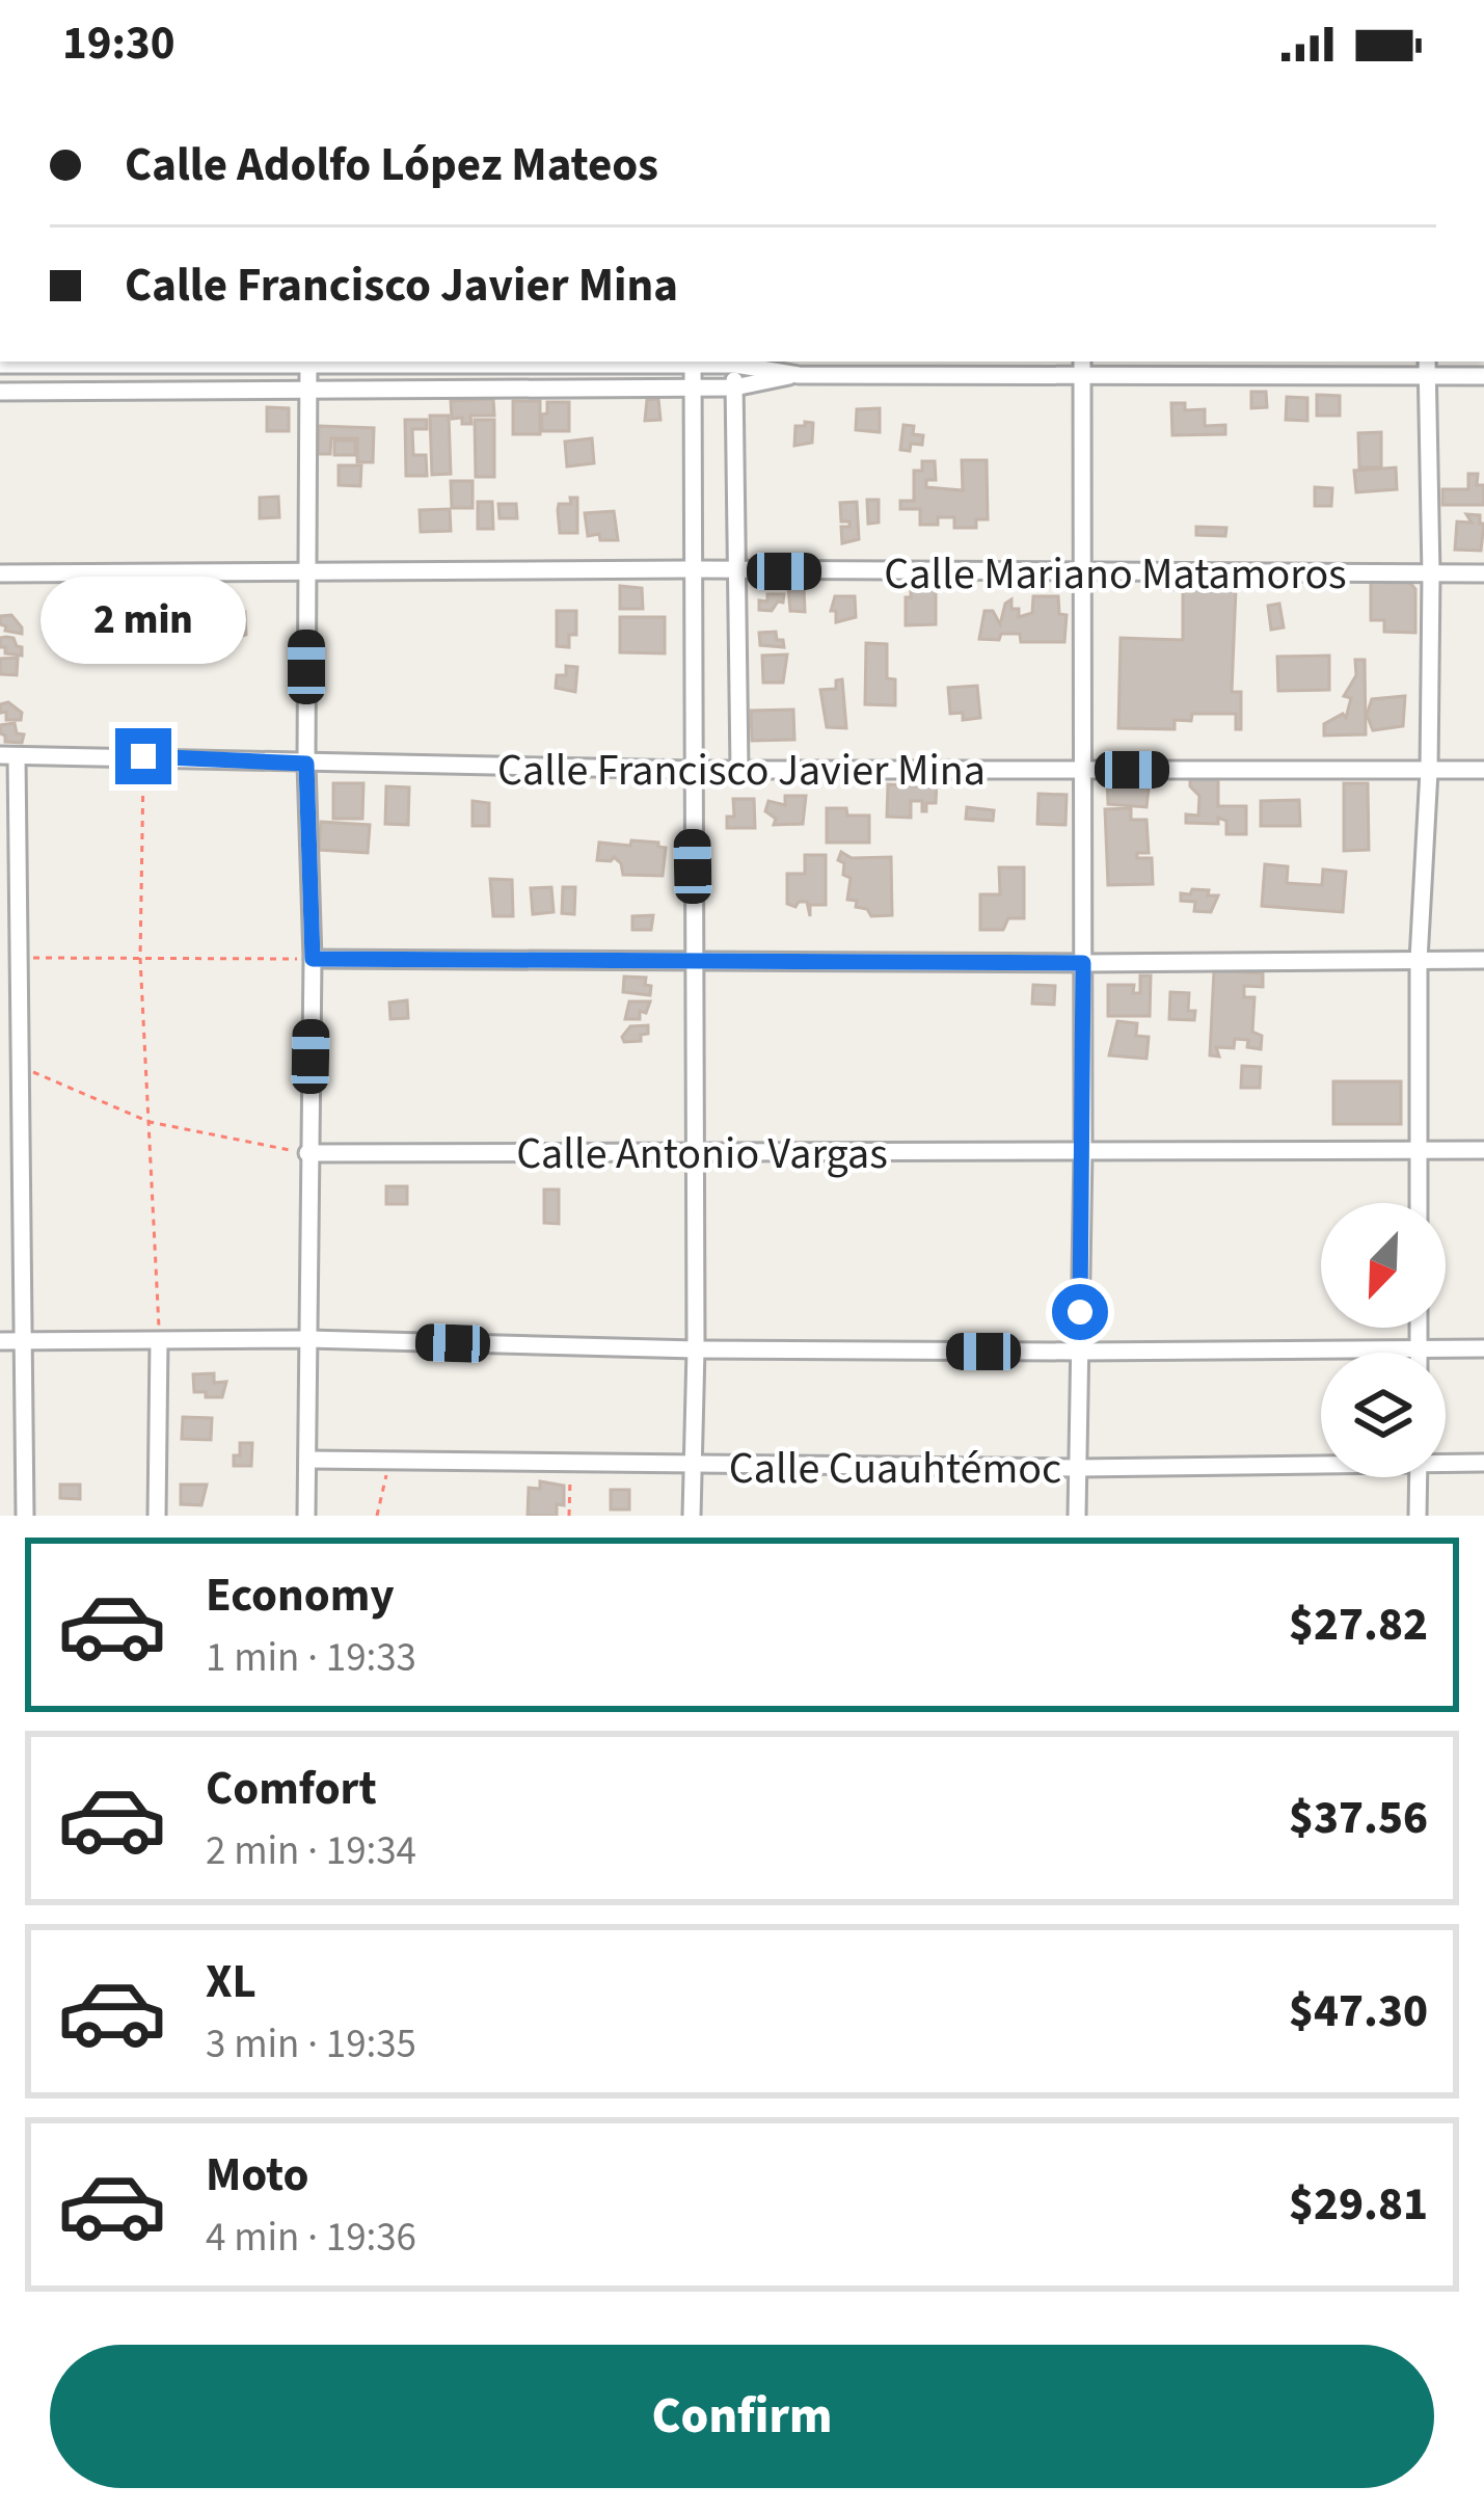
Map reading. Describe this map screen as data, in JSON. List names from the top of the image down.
{
  "streets": {
    "street": [
      "Calle Mariano Matamoros",
      "Calle Francisco Javier Mina",
      "Calle Antonio Vargas",
      "Calle Cuauhtémoc"
    ]
  },
  "north": "bottom left",
  "page": {
    "status": "19:30",
    "banner": ["Calle Adolfo López Mateos", "Calle Francisco Javier Mina"],
    "bubble": "2 min",
    "list": [
      {
        "name": "Economy",
        "note": "1 min · 19:33",
        "value": "$27.82"
      },
      {
        "name": "Comfort",
        "note": "2 min · 19:34",
        "value": "$37.56"
      },
      {
        "name": "XL",
        "note": "3 min · 19:35",
        "value": "$47.30"
      },
      {
        "name": "Moto",
        "note": "4 min · 19:36",
        "value": "$29.81"
      }
    ],
    "buttons": "Confirm"
  }
}
